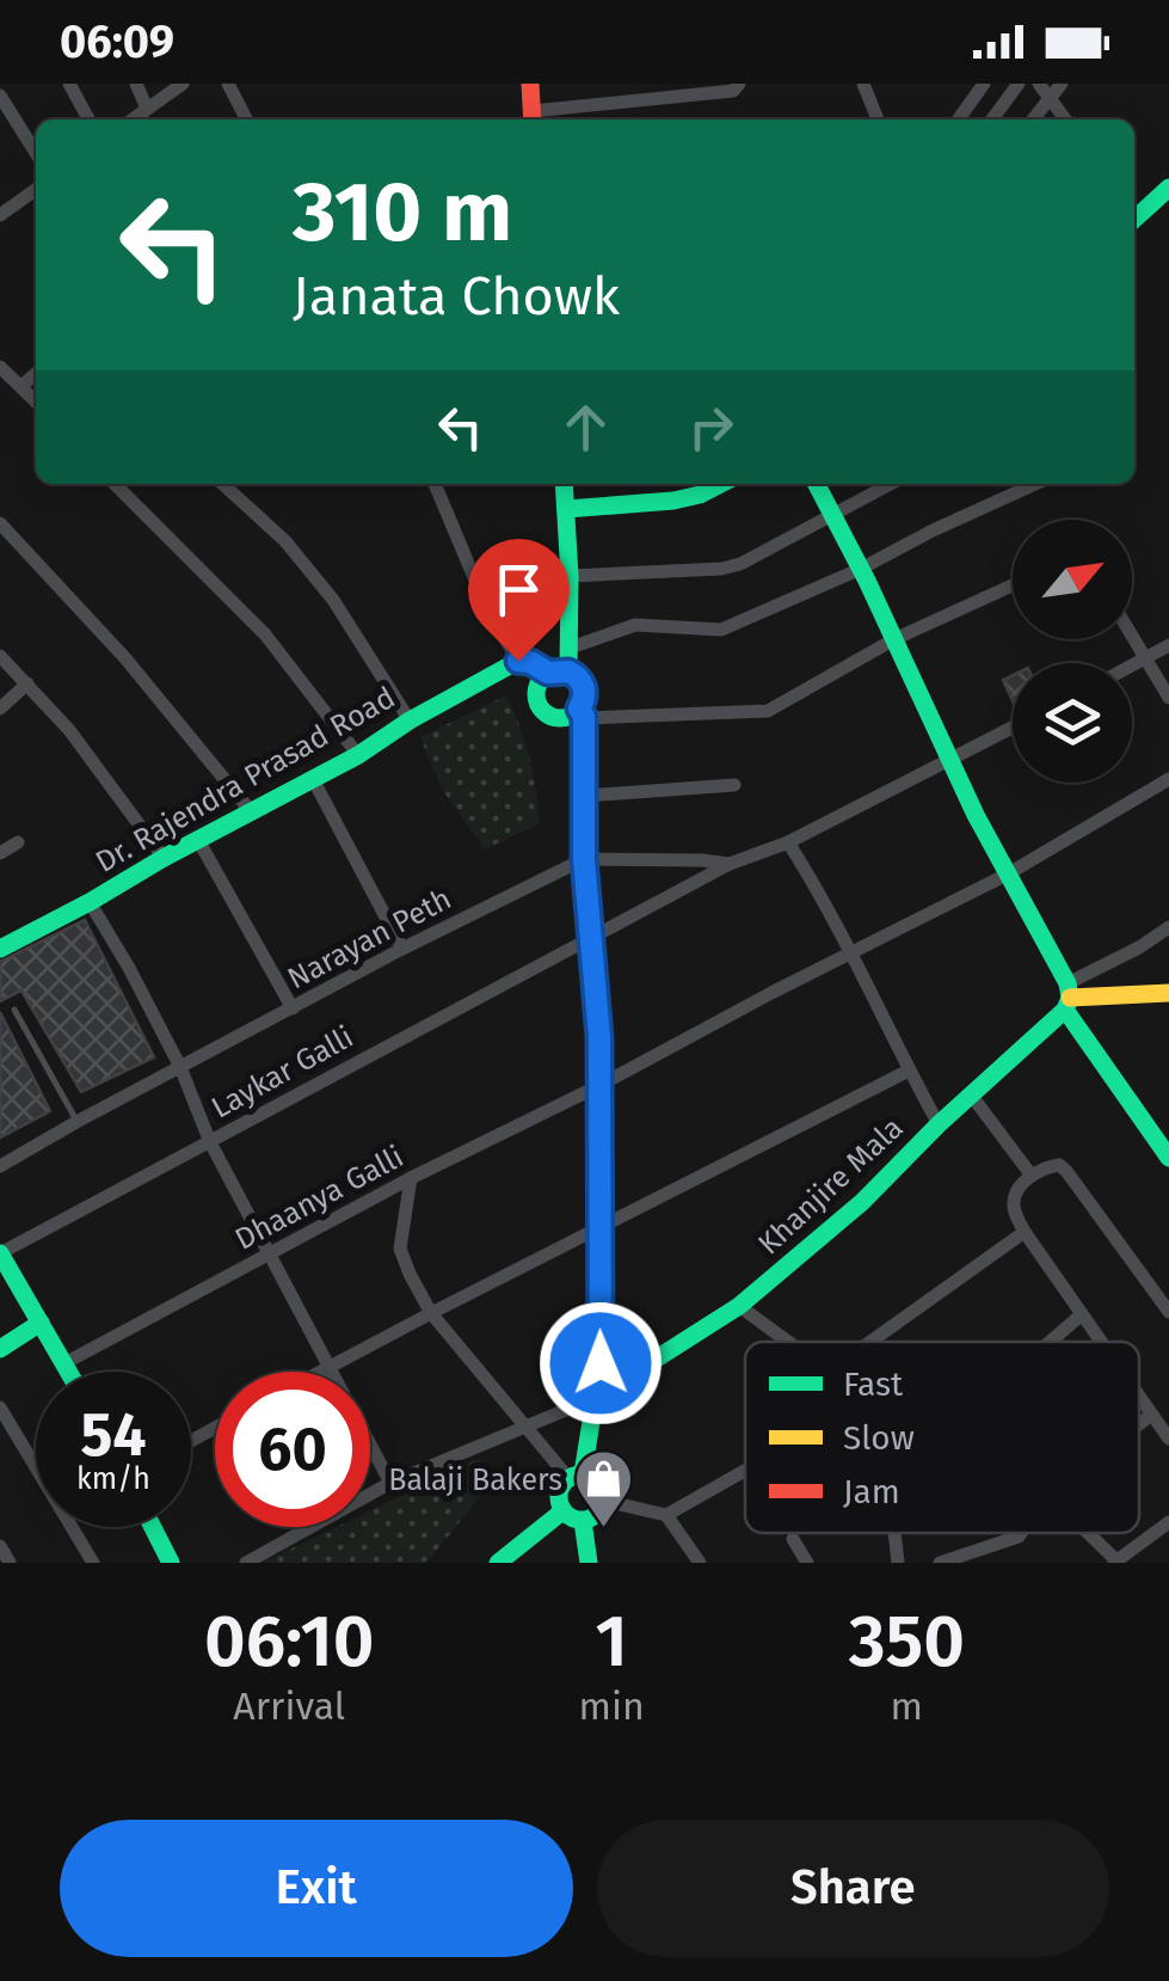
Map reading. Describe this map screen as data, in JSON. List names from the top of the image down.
{
  "streets": {
    "main road": ["Dr. Rajendra Prasad Road", "Khanjire Mala"],
    "street": ["Narayan Peth", "Laykar Galli", "Dhaanya Galli"]
  },
  "places": {
    "shop": ["Balaji Bakers"]
  },
  "legend": ["Fast", "Slow", "Jam"],
  "north": "top right",
  "page": {
    "status": "06:09",
    "turn": ["310 m", "Janata Chowk"],
    "speed": "54 km/h",
    "limit": "60",
    "eta": [
      "06:10",
      "Arrival",
      "1",
      "min",
      "350",
      "m"
    ],
    "buttons": ["Exit", "Share"]
  }
}
